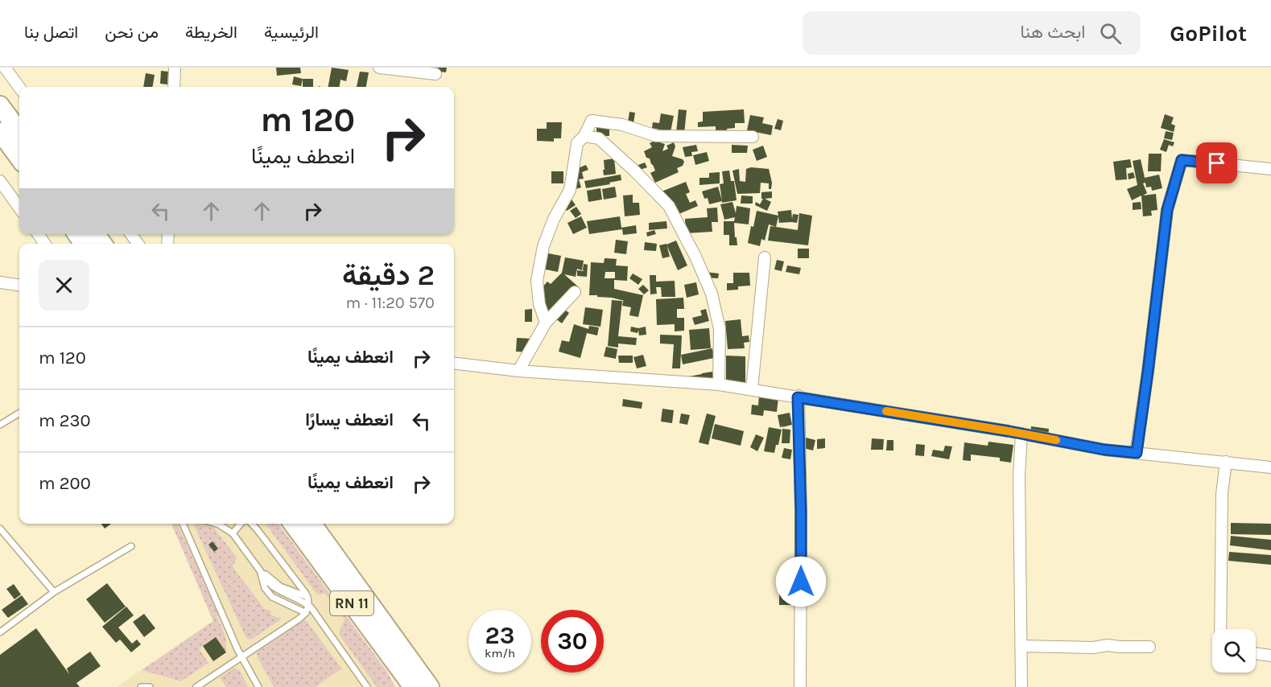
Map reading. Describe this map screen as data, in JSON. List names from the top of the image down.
{
  "streets": {
    "highway": ["RN 11"]
  },
  "page": {
    "header": "GoPilot",
    "search": "ابحث هنا",
    "nav": [
      "الرئيسية",
      "الخريطة",
      "من نحن",
      "اتصل بنا"
    ],
    "turn": ["120 m", "انعطف يمينًا"],
    "heading": ["2 دقيقة", "570 m · 11:20"],
    "list": [
      {
        "name": "انعطف يمينًا",
        "value": "120 m"
      },
      {
        "name": "انعطف يسارًا",
        "value": "230 m"
      },
      {
        "name": "انعطف يمينًا",
        "value": "200 m"
      }
    ],
    "speed": "23 km/h",
    "limit": "30"
  }
}
